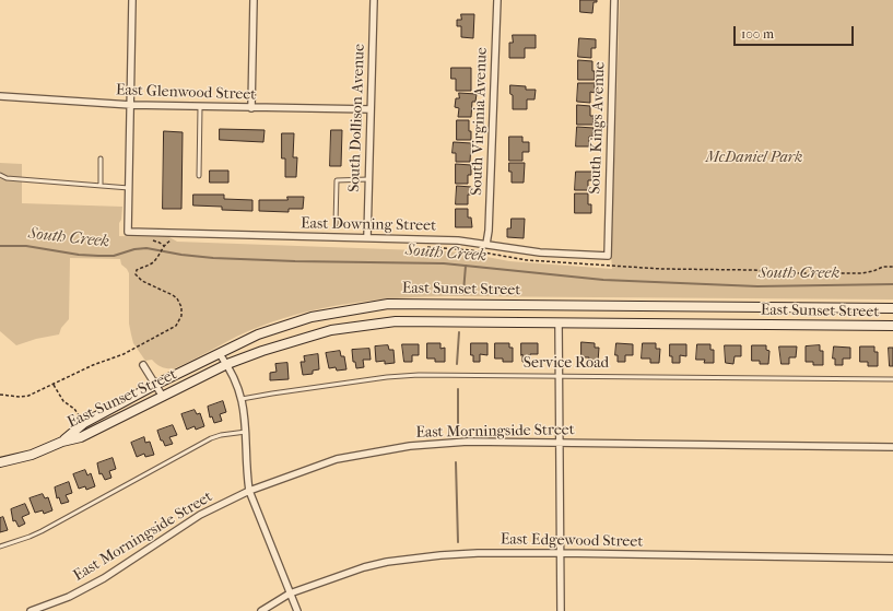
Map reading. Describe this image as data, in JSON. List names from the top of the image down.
{
  "streets": {
    "main road": ["East Sunset Street"],
    "street": [
      "East Glenwood Street",
      "South Dollison Avenue",
      "South Virginia Avenue",
      "South Kings Avenue",
      "East Downing Street",
      "East Morningside Street",
      "East Edgewood Street"
    ],
    "lane": ["Service Road"]
  },
  "crossings": [
    ["East Glenwood Street", "South Dollison Avenue"],
    ["South Dollison Avenue", "East Downing Street"],
    ["South Virginia Avenue", "East Downing Street"],
    ["South Kings Avenue", "East Downing Street"]
  ],
  "water": ["South Creek"],
  "parks": ["McDaniel Park"],
  "scale_bar": "100 m"
}
